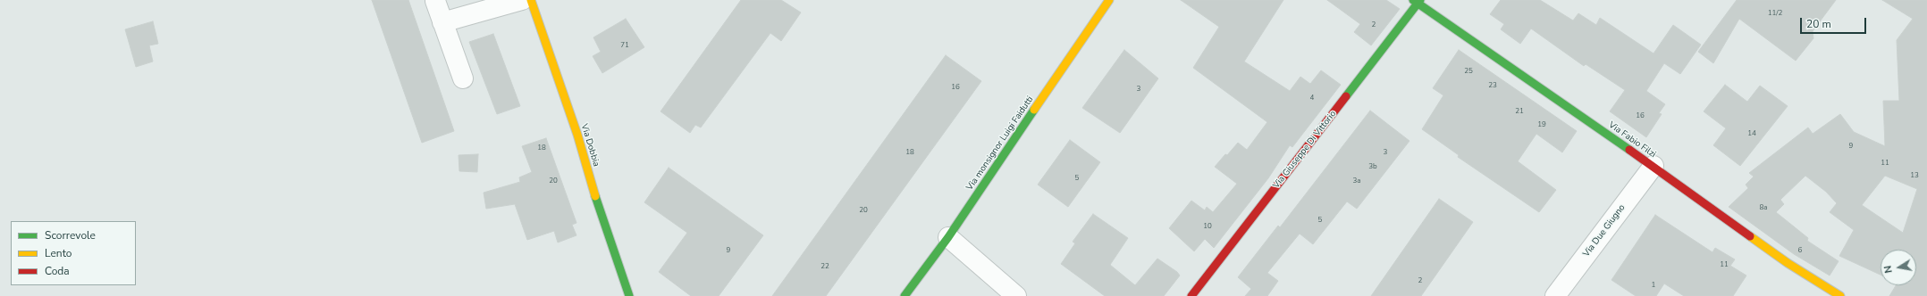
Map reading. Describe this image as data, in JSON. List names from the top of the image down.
{
  "streets": {
    "street": [
      "Via Fabio Filzi",
      "Via monsignor Luigi Faidutti",
      "Via Dobbia",
      "Via Giuseppe Di Vittorio",
      "Via Due Giugno"
    ]
  },
  "crossings": [
    ["Via Fabio Filzi", "Via Giuseppe Di Vittorio"],
    ["Via Fabio Filzi", "Via Due Giugno"]
  ],
  "house_numbers": [
    "11/2",
    "2",
    "71",
    "25",
    "23",
    "16",
    "3",
    "4",
    "21",
    "16",
    "19",
    "14",
    "9",
    "18",
    "18",
    "3",
    "11",
    "3b",
    "13",
    "5",
    "20",
    "3a",
    "8a",
    "20",
    "5",
    "10",
    "9",
    "6",
    "11",
    "22",
    "2",
    "1"
  ],
  "legend": ["Scorrevole", "Lento", "Coda"],
  "scale_bar": "20 m",
  "north": "left"
}
